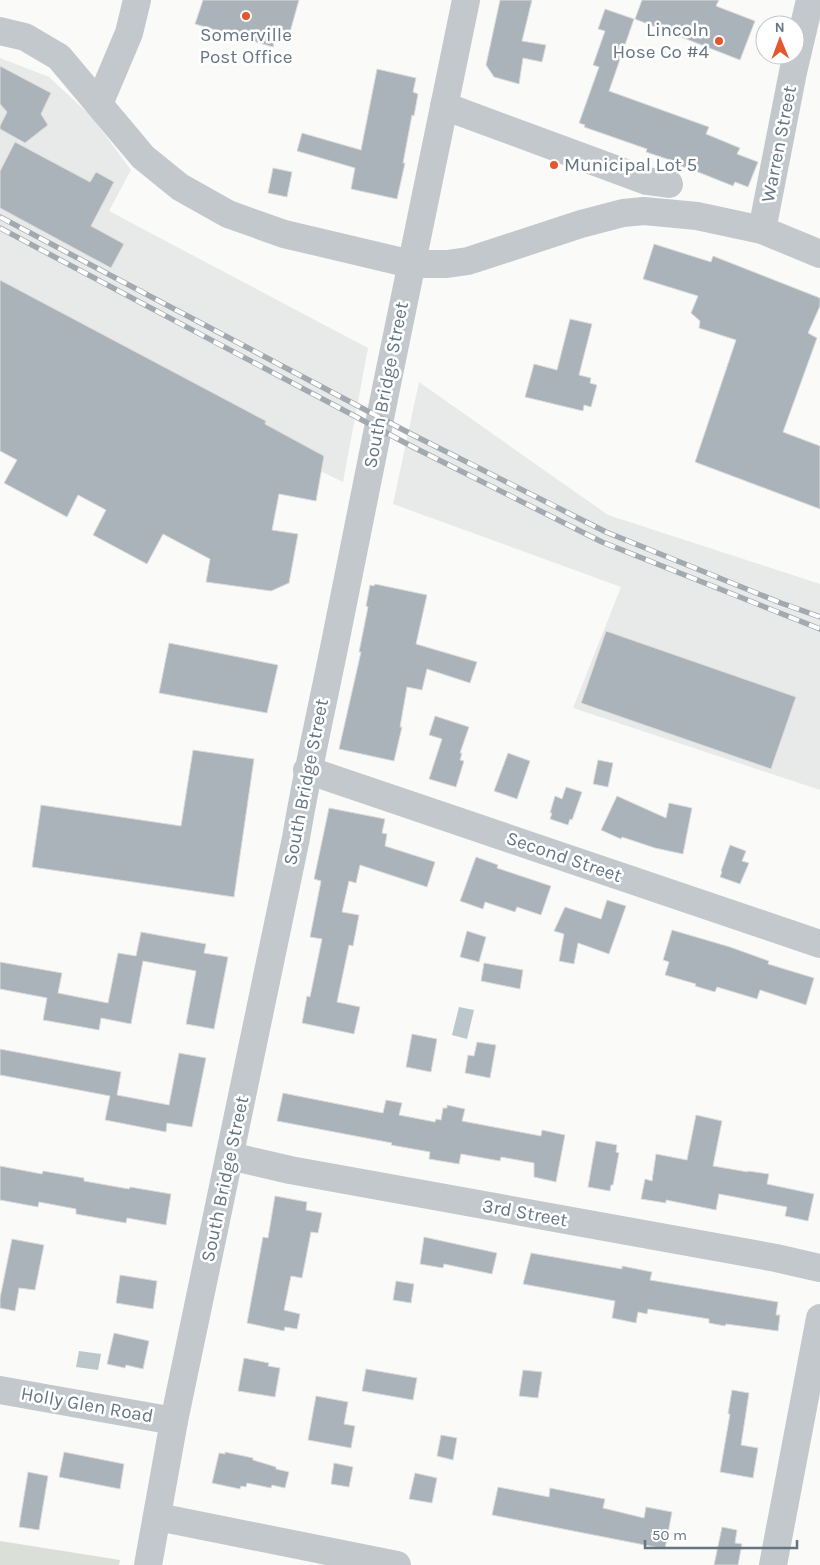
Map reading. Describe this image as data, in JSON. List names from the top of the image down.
{
  "streets": {
    "street": [
      "Warren Street",
      "South Bridge Street",
      "Second Street",
      "3rd Street",
      "Holly Glen Road"
    ]
  },
  "crossings": [
    ["South Bridge Street", "Second Street"],
    ["South Bridge Street", "3rd Street"],
    ["South Bridge Street", "Holly Glen Road"]
  ],
  "places": ["Somerville Post Office", "Lincoln Hose Co #4", "Municipal Lot 5"],
  "scale_bar": "50 m",
  "north": "top"
}
